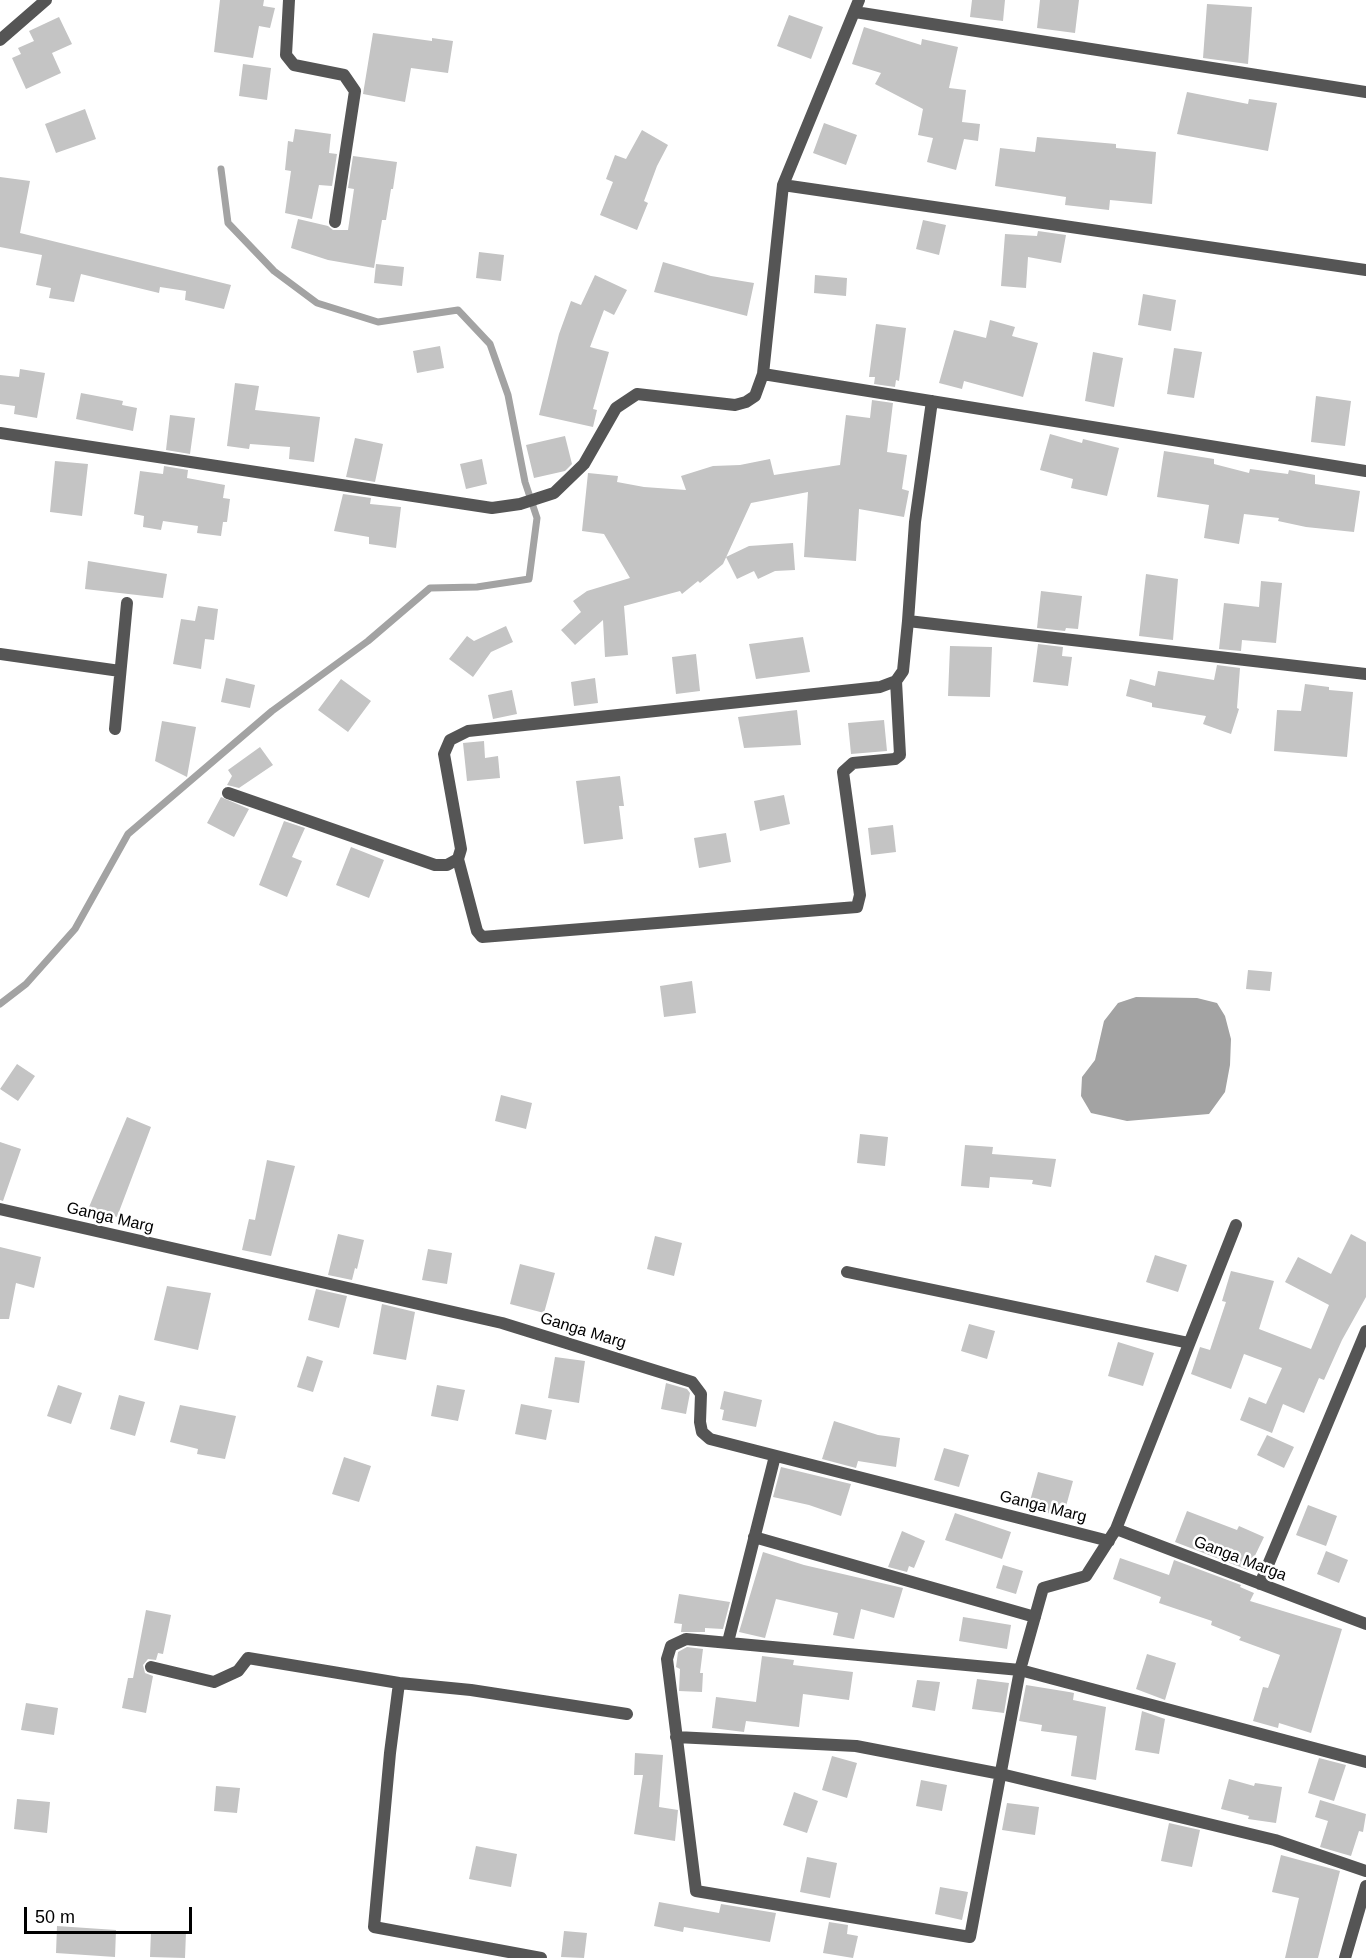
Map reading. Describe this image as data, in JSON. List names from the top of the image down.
{
  "streets": {
    "street": ["Ganga Marg", "Ganga Marga"]
  },
  "scale_bar": "50 m"
}
